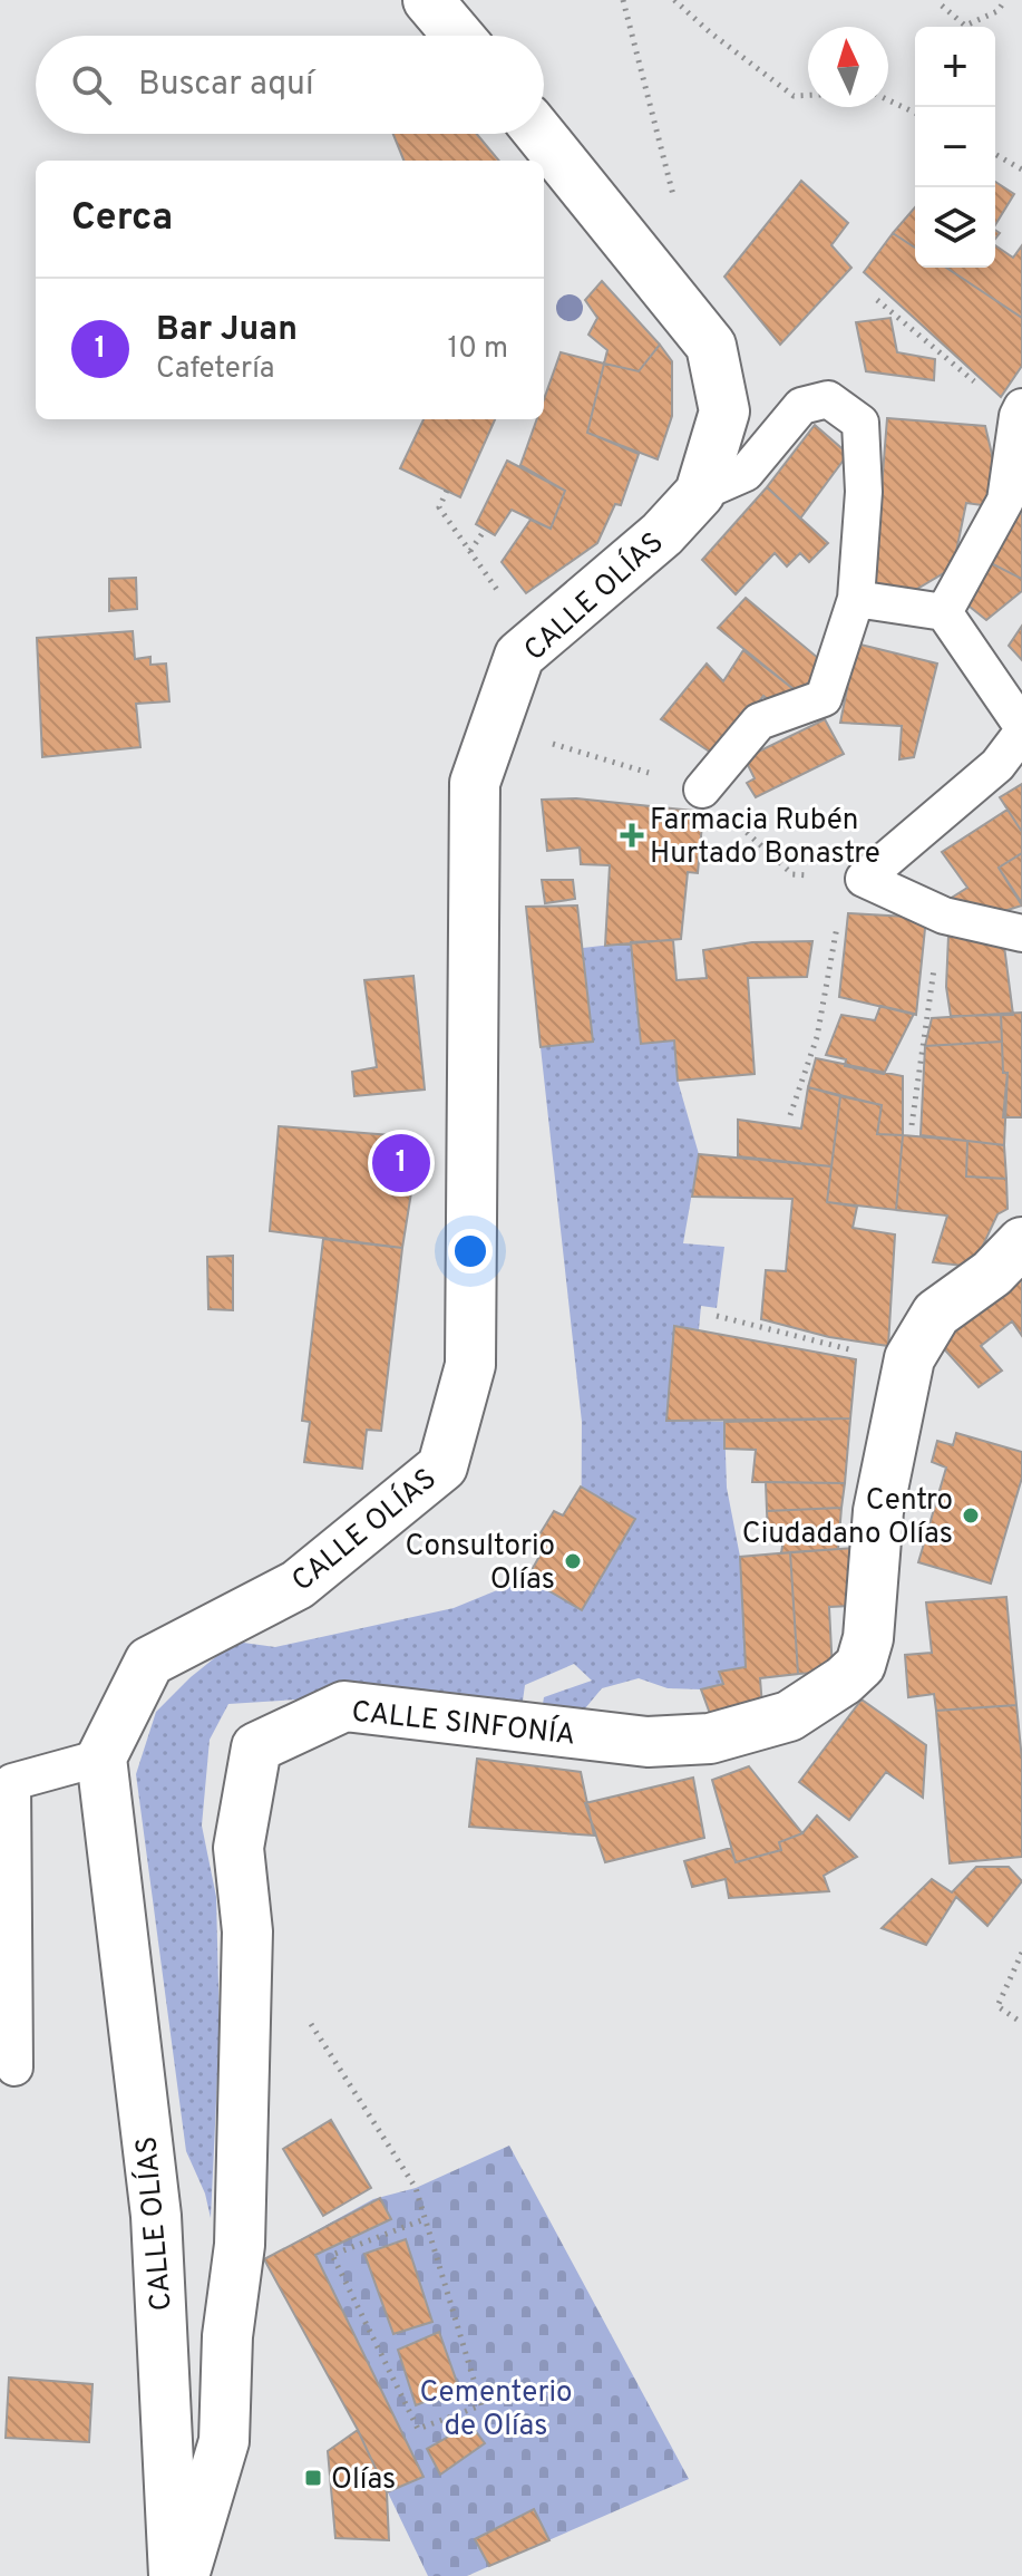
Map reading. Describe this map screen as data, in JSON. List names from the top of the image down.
{
  "streets": {
    "main road": ["CALLE OLÍAS", "CALLE SINFONÍA"]
  },
  "parks": ["Cementerio de Olías"],
  "places": {
    "health": ["Farmacia Rubén Hurtado Bonastre"],
    "other": ["Centro Ciudadano Olías", "Consultorio Olías"],
    "transit": ["Olías"]
  },
  "north": "top",
  "page": {
    "map_buttons": ["+", "−"],
    "search": "Buscar aquí",
    "heading": "Cerca",
    "list": [
      {
        "mark": "1",
        "name": "Bar Juan",
        "note": "Cafetería",
        "value": "10 m"
      }
    ],
    "pins": "1"
  }
}
